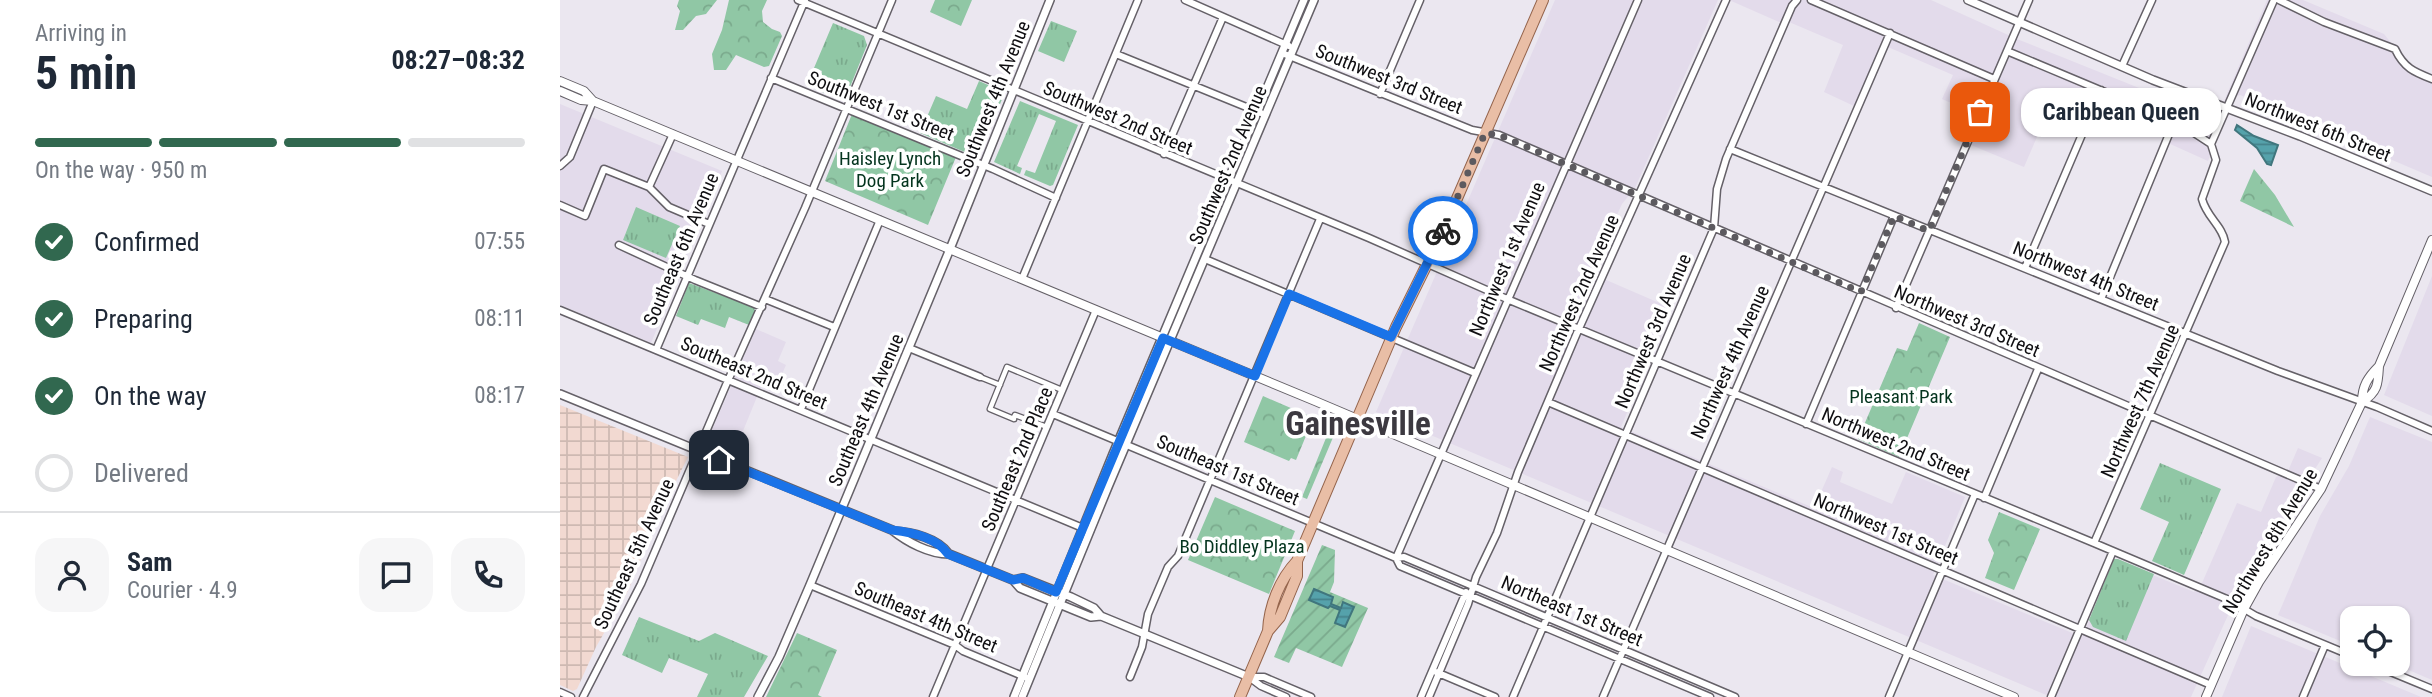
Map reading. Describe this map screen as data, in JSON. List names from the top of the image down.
{
  "streets": {
    "main road": ["Northwest 8th Avenue"],
    "street": [
      "Southwest 3rd Street",
      "Southwest 4th Avenue",
      "Southwest 1st Street",
      "Southwest 2nd Street",
      "Northwest 6th Street",
      "Southwest 2nd Avenue",
      "Southeast 6th Avenue",
      "Northwest 1st Avenue",
      "Northwest 4th Street",
      "Northwest 2nd Avenue",
      "Northwest 3rd Street",
      "Northwest 3rd Avenue",
      "Northwest 4th Avenue",
      "Southeast 2nd Street",
      "Northwest 7th Avenue",
      "Southeast 4th Avenue",
      "Northwest 2nd Street",
      "Southeast 2nd Place",
      "Southeast 1st Street",
      "Northwest 1st Street",
      "Southeast 5th Avenue",
      "Northeast 1st Street",
      "Southeast 4th Street"
    ]
  },
  "crossings": [
    ["Southwest 3rd Street", "Southwest 2nd Avenue"],
    ["Southwest 3rd Street", "Northwest 3rd Street"],
    ["Southwest 4th Avenue", "Southwest 1st Street"],
    ["Southwest 4th Avenue", "Southwest 2nd Street"],
    ["Southwest 4th Avenue", "Southeast 4th Avenue"],
    ["Southwest 1st Street", "Southeast 6th Avenue"],
    ["Southwest 1st Street", "Southeast 5th Avenue"],
    ["Southwest 2nd Street", "Southwest 2nd Avenue"],
    ["Southwest 2nd Street", "Southeast 6th Avenue"],
    ["Southwest 2nd Street", "Northwest 2nd Street"],
    ["Southwest 2nd Street", "Southeast 5th Avenue"],
    ["Southeast 6th Avenue", "Southeast 2nd Street"],
    ["Northwest 1st Avenue", "Northwest 3rd Street"],
    ["Northwest 1st Avenue", "Northwest 2nd Street"],
    ["Northwest 1st Avenue", "Northeast 1st Street"],
    ["Northwest 4th Street", "Northwest 3rd Avenue"],
    ["Northwest 4th Street", "Northwest 4th Avenue"],
    ["Northwest 4th Street", "Northwest 7th Avenue"],
    ["Northwest 4th Street", "Northwest 8th Avenue"],
    ["Northwest 2nd Avenue", "Northwest 3rd Street"],
    ["Northwest 2nd Avenue", "Northwest 2nd Street"],
    ["Northwest 2nd Avenue", "Northwest 1st Street"],
    ["Northwest 2nd Avenue", "Northeast 1st Street"],
    ["Northwest 3rd Street", "Northwest 3rd Avenue"],
    ["Northwest 3rd Street", "Northwest 4th Avenue"],
    ["Northwest 3rd Street", "Northwest 7th Avenue"],
    ["Northwest 3rd Street", "Northwest 8th Avenue"],
    ["Northwest 3rd Avenue", "Northwest 2nd Street"],
    ["Northwest 3rd Avenue", "Northwest 1st Street"],
    ["Northwest 3rd Avenue", "Northeast 1st Street"],
    ["Northwest 4th Avenue", "Northwest 2nd Street"],
    ["Northwest 4th Avenue", "Northwest 1st Street"],
    ["Northwest 4th Avenue", "Northeast 1st Street"],
    ["Southeast 2nd Street", "Southeast 4th Avenue"],
    ["Southeast 2nd Street", "Southeast 2nd Place"],
    ["Southeast 2nd Street", "Southeast 5th Avenue"],
    ["Northwest 7th Avenue", "Northwest 2nd Street"],
    ["Southeast 4th Avenue", "Southeast 4th Street"],
    ["Northwest 2nd Street", "Northwest 8th Avenue"],
    ["Southeast 2nd Place", "Southeast 1st Street"],
    ["Southeast 2nd Place", "Southeast 4th Street"],
    ["Southeast 1st Street", "Northeast 1st Street"],
    ["Northwest 1st Street", "Northwest 8th Avenue"]
  ],
  "districts": ["Gainesville"],
  "parks": ["Haisley Lynch Dog Park", "Pleasant Park", "Bo Diddley Plaza"],
  "places": ["Caribbean Queen"],
  "page": {
    "heading": ["5 min", "Arriving in", "08:27–08:32"],
    "panel": ["Sam", "Courier · 4.9"],
    "bubble": "Caribbean Queen",
    "bar": "On the way · 950 m",
    "list": [
      ["Confirmed", "07:55"],
      ["Preparing", "08:11"],
      ["On the way", "08:17"],
      "Delivered"
    ]
  }
}
